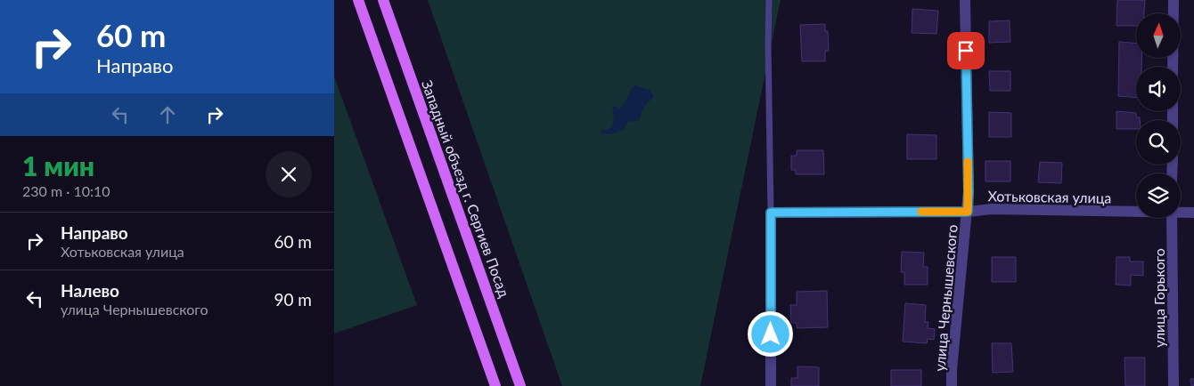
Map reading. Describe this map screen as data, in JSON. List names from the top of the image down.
{
  "streets": {
    "main road": ["Западный объезд г. Сергиев Посад"],
    "street": ["Хотьковская улица", "улица Чернышевского", "улица Горького"]
  },
  "crossings": [
    ["Хотьковская улица", "улица Чернышевского"]
  ],
  "north": "top",
  "page": {
    "turn": ["60 m", "Направо"],
    "heading": ["1 мин", "230 m · 10:10"],
    "list": [
      {
        "name": "Направо",
        "note": "Хотьковская улица",
        "value": "60 m"
      },
      {
        "name": "Налево",
        "note": "улица Чернышевского",
        "value": "90 m"
      }
    ]
  }
}
